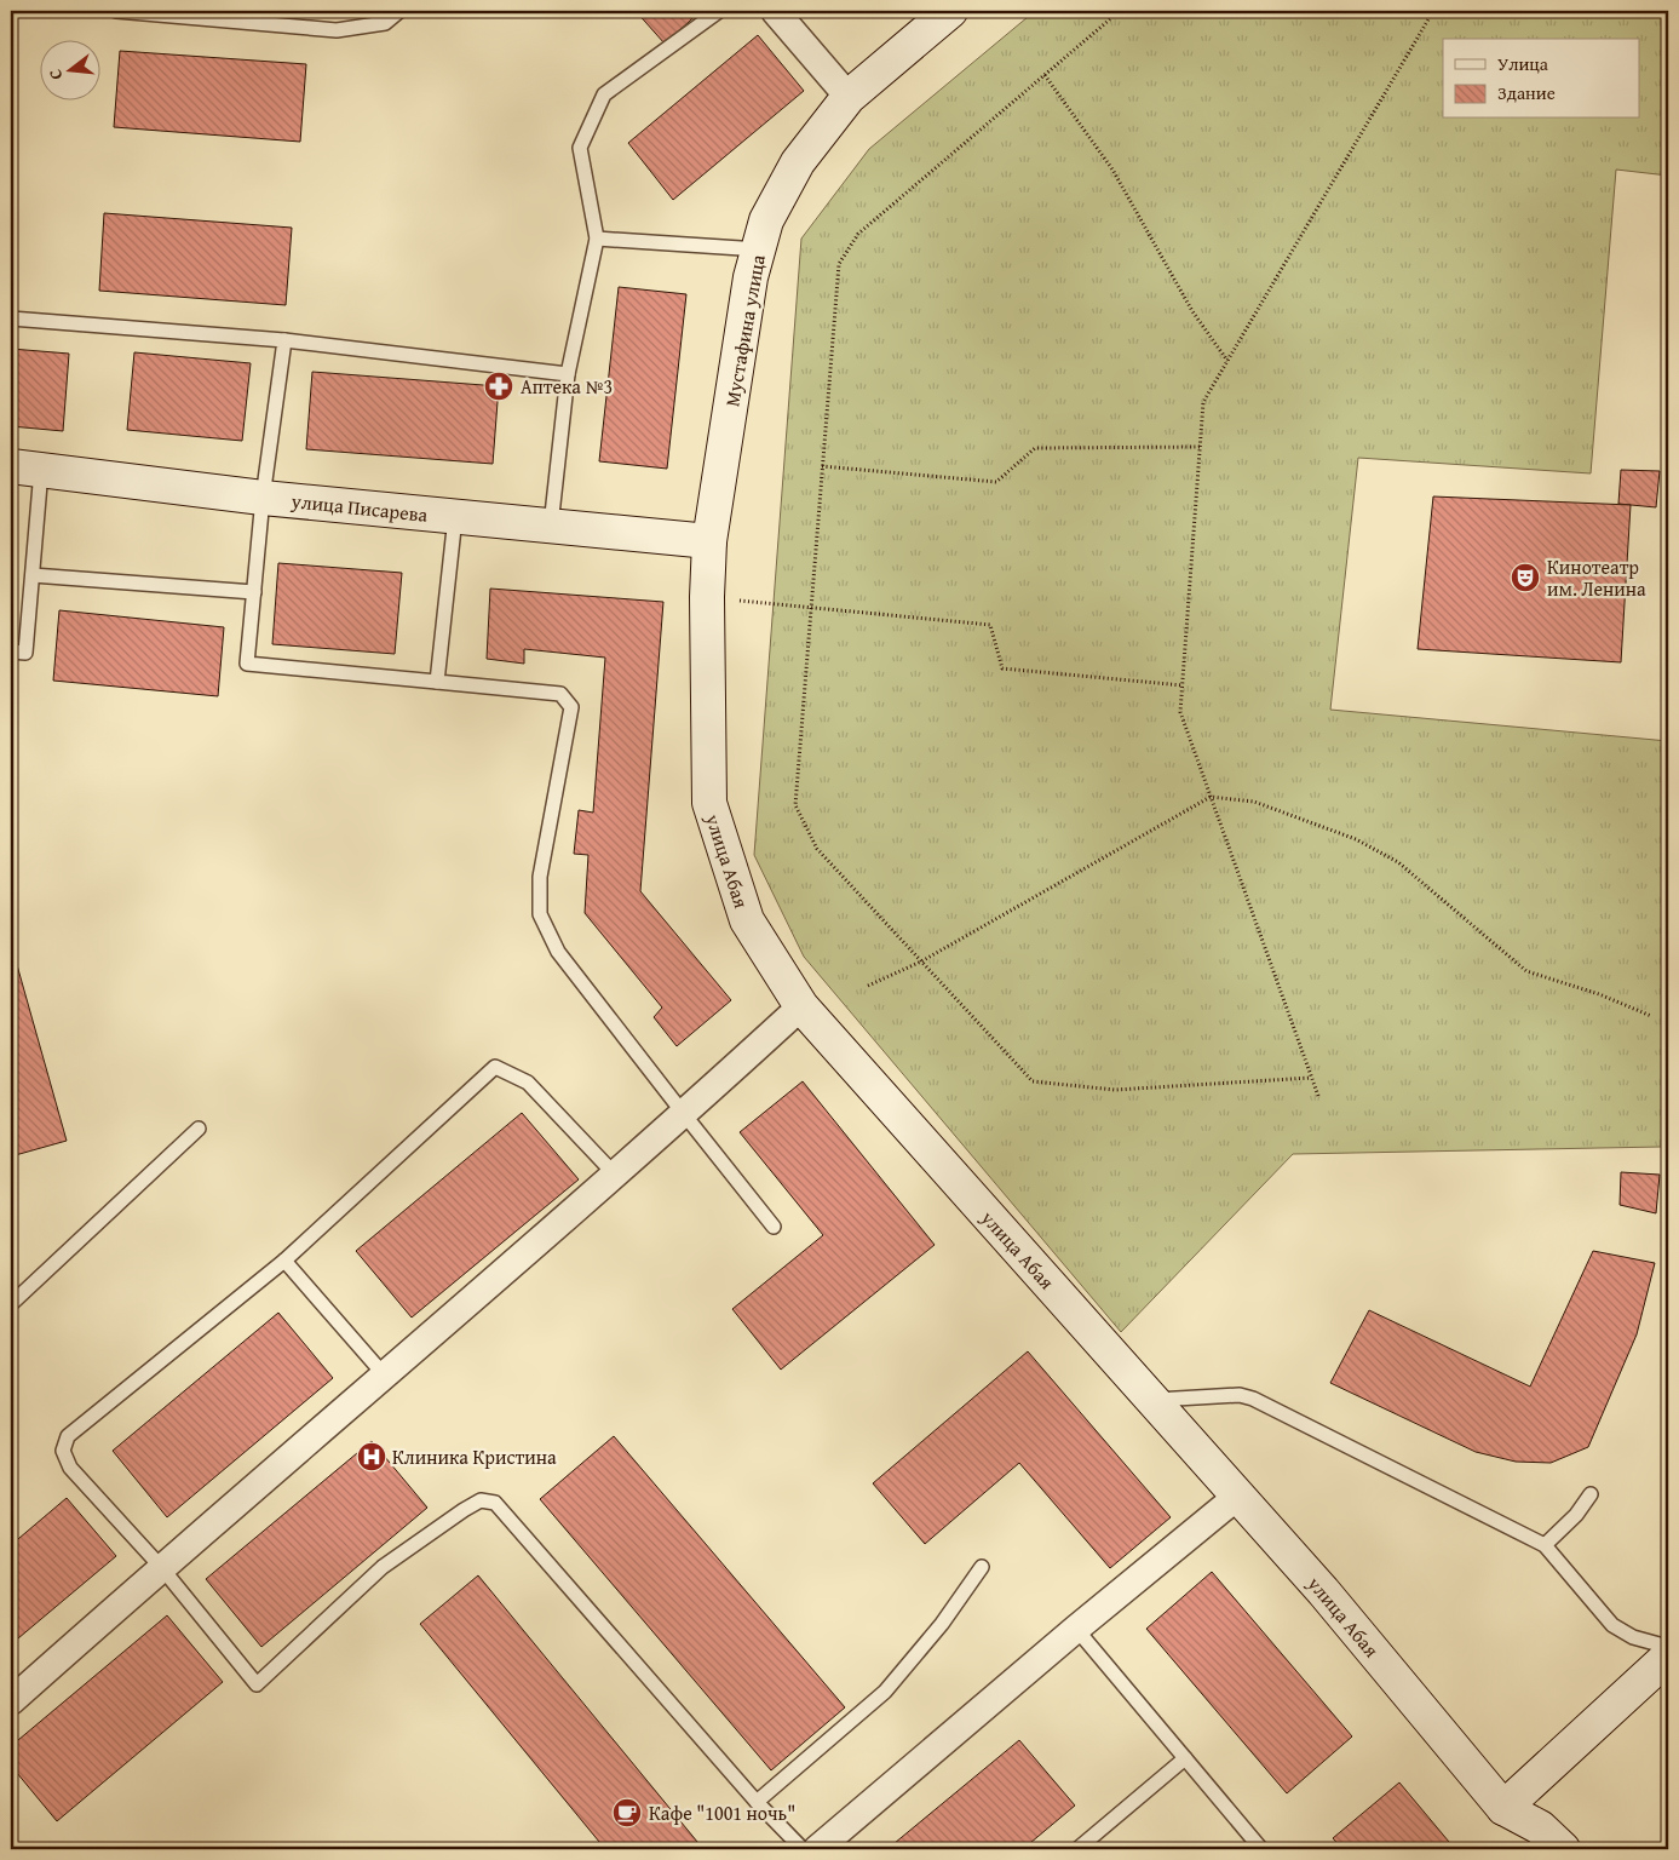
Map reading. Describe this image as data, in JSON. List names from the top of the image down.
{
  "streets": {
    "main road": ["Мустафина улица", "улица Писарева", "улица Абая"]
  },
  "crossings": [
    ["Мустафина улица", "улица Писарева"],
    ["Мустафина улица", "улица Абая"],
    ["улица Писарева", "улица Абая"]
  ],
  "places": {
    "pharmacy": ["Аптека №3"],
    "theatre": ["Кинотеатр им. Ленина"],
    "hospital": ["Клиника Кристина"],
    "cafe": ["Кафе \"1001 ночь\""]
  },
  "legend": ["Улица", "Здание"],
  "north": "left"
}
